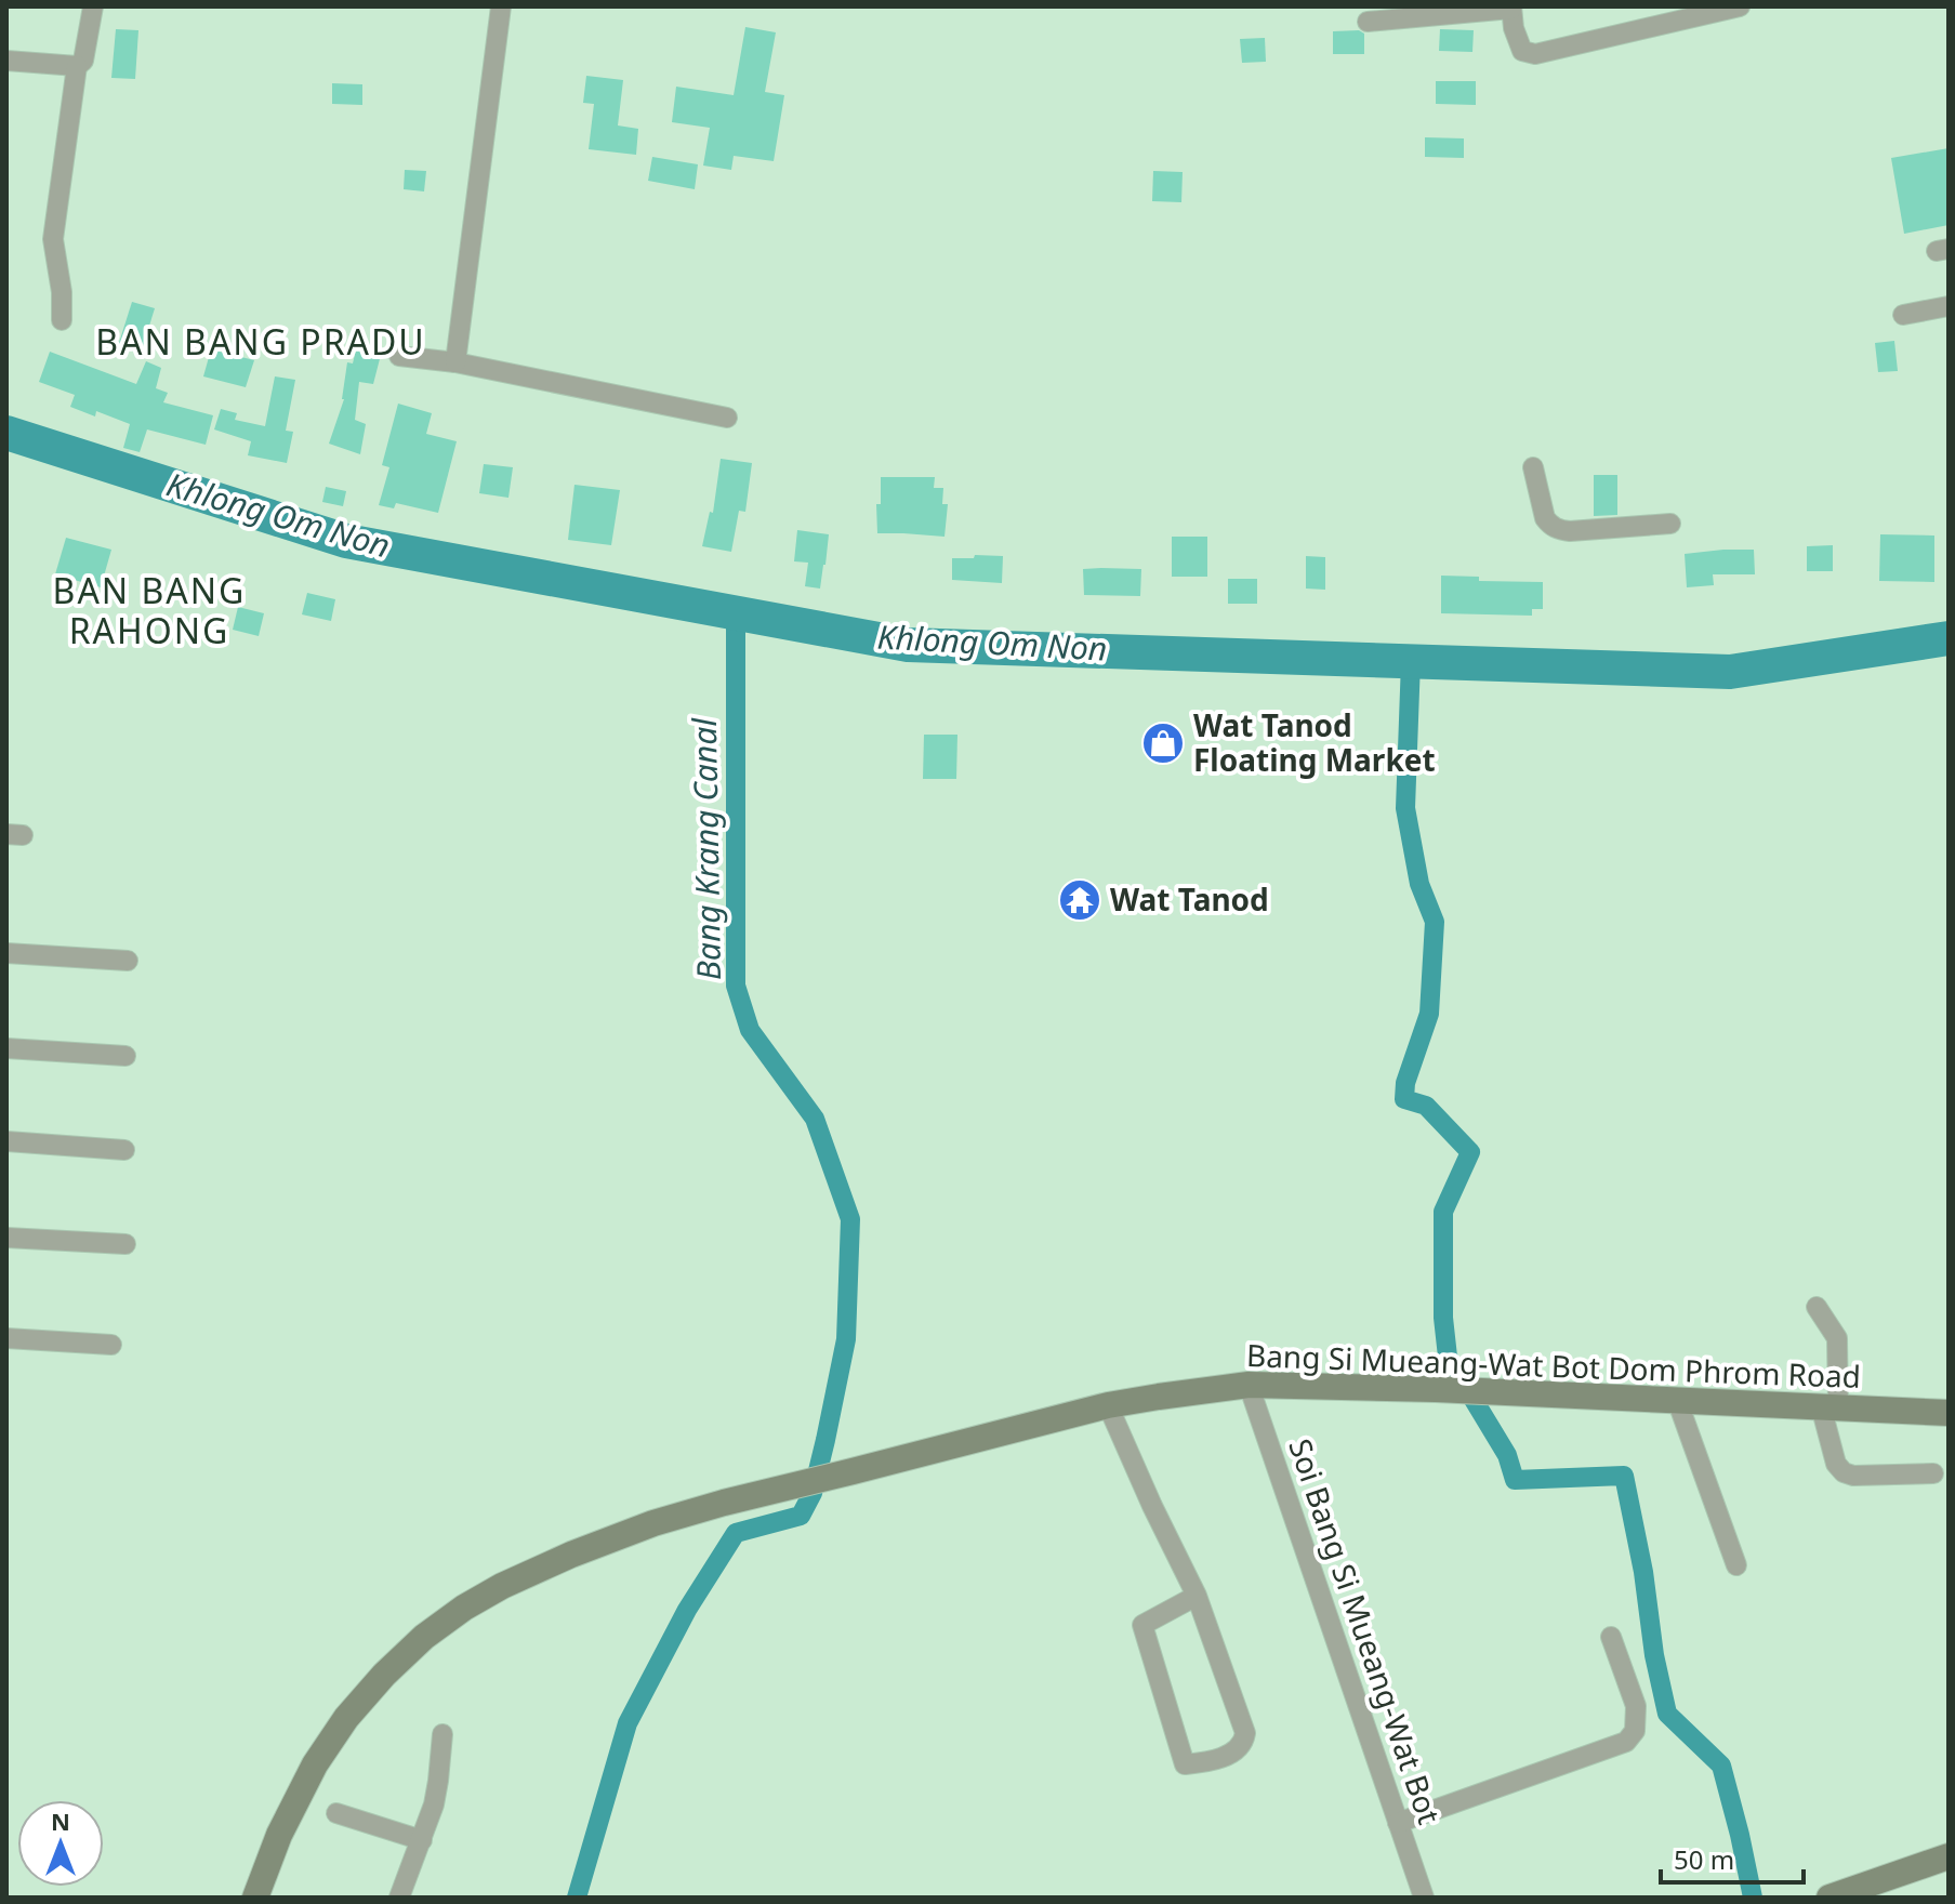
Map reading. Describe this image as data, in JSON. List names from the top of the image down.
{
  "streets": {
    "street": ["Bang Si Mueang-Wat Bot Dom Phrom Road", "Soi Bang Si Mueang-Wat Bot"]
  },
  "crossings": [
    ["Bang Si Mueang-Wat Bot Dom Phrom Road", "Soi Bang Si Mueang-Wat Bot"]
  ],
  "districts": ["BAN BANG PRADU", "BAN BANG RAHONG"],
  "water": ["Khlong Om Non", "Bang Krang Canal"],
  "places": {
    "shop": ["Wat Tanod Floating Market"],
    "temple": ["Wat Tanod"]
  },
  "scale_bar": "50 m",
  "north": "top"
}
